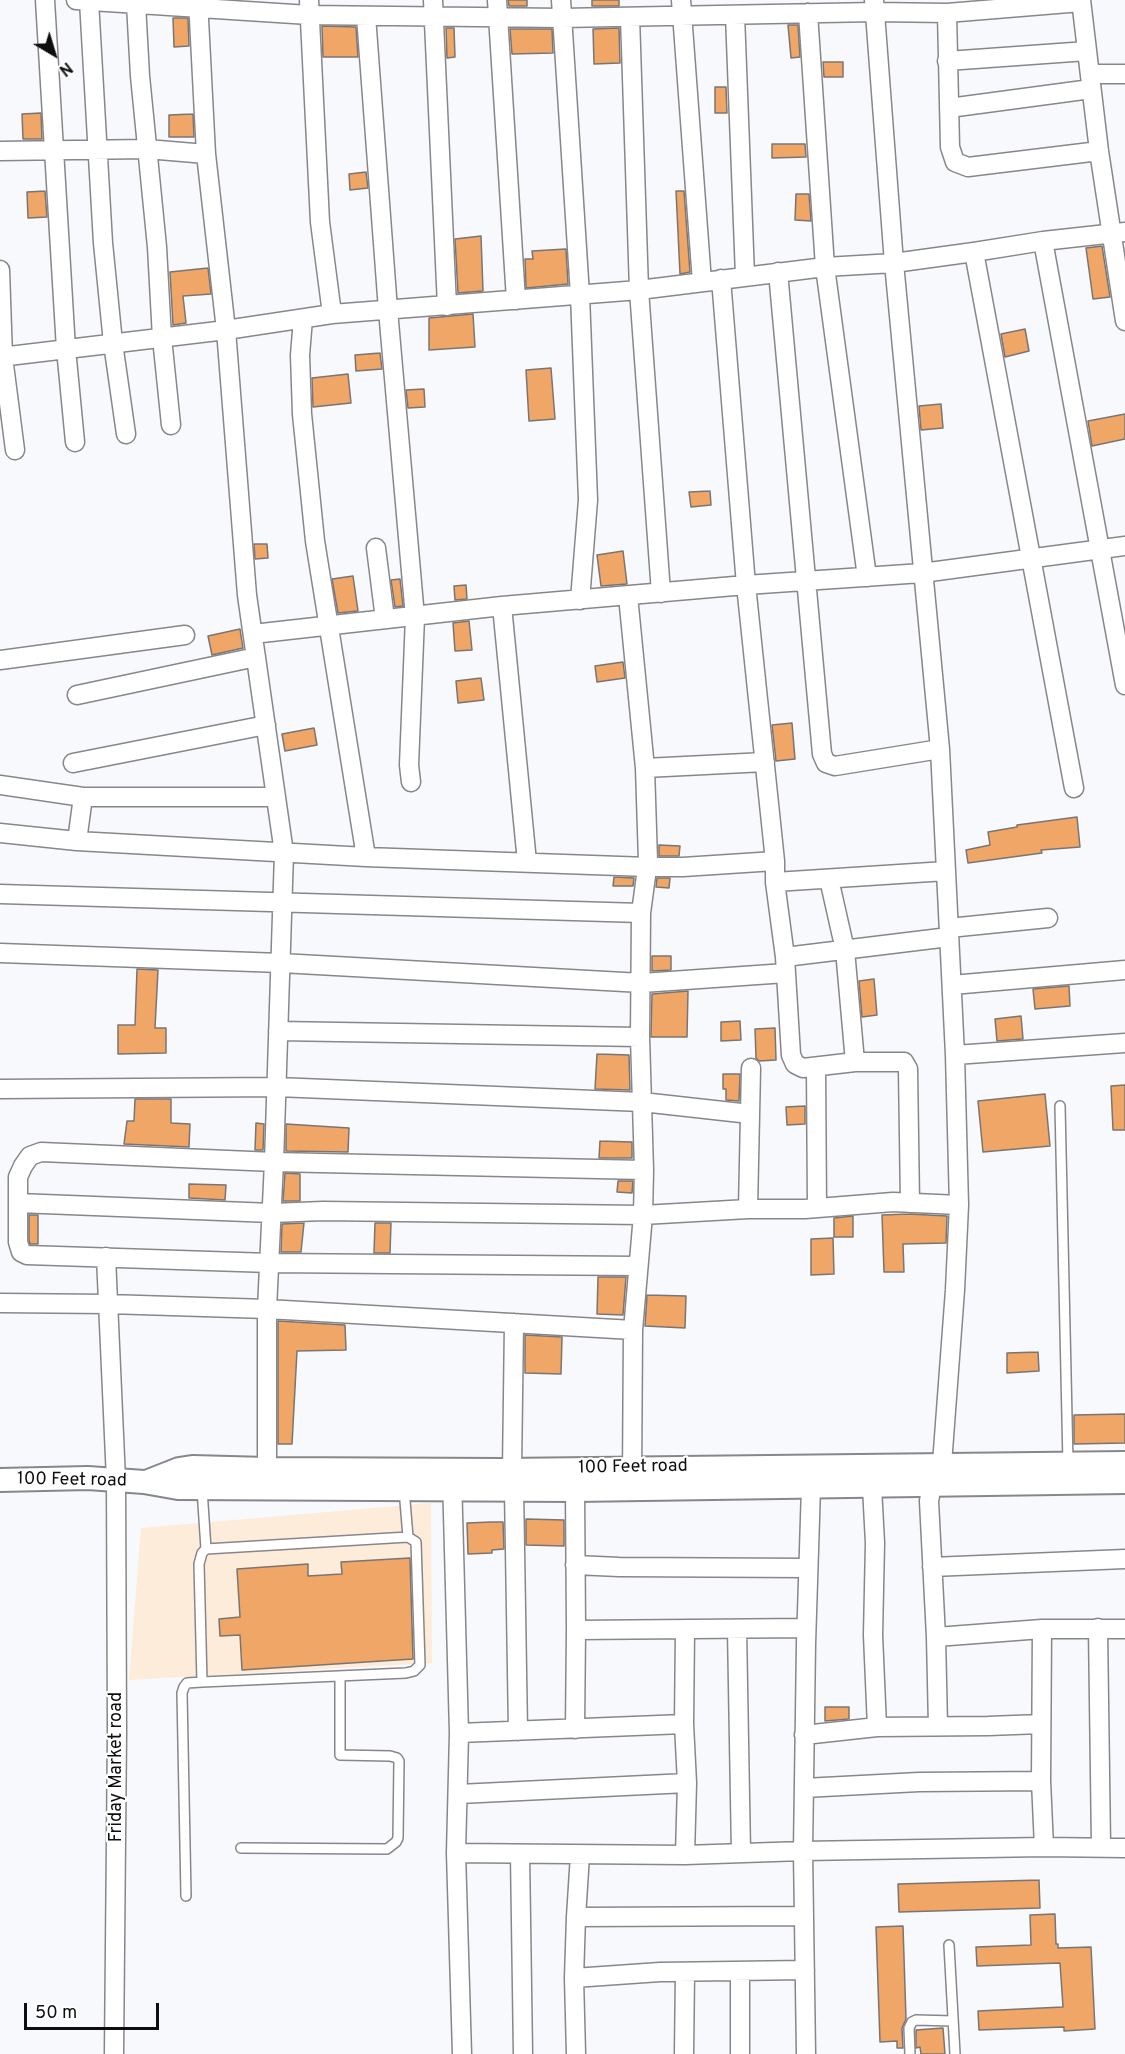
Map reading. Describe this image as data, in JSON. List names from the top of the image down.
{
  "streets": {
    "street": ["100 Feet road", "Friday Market road"]
  },
  "crossings": [
    ["100 Feet road", "Friday Market road"]
  ],
  "scale_bar": "50 m",
  "north": "bottom right"
}
